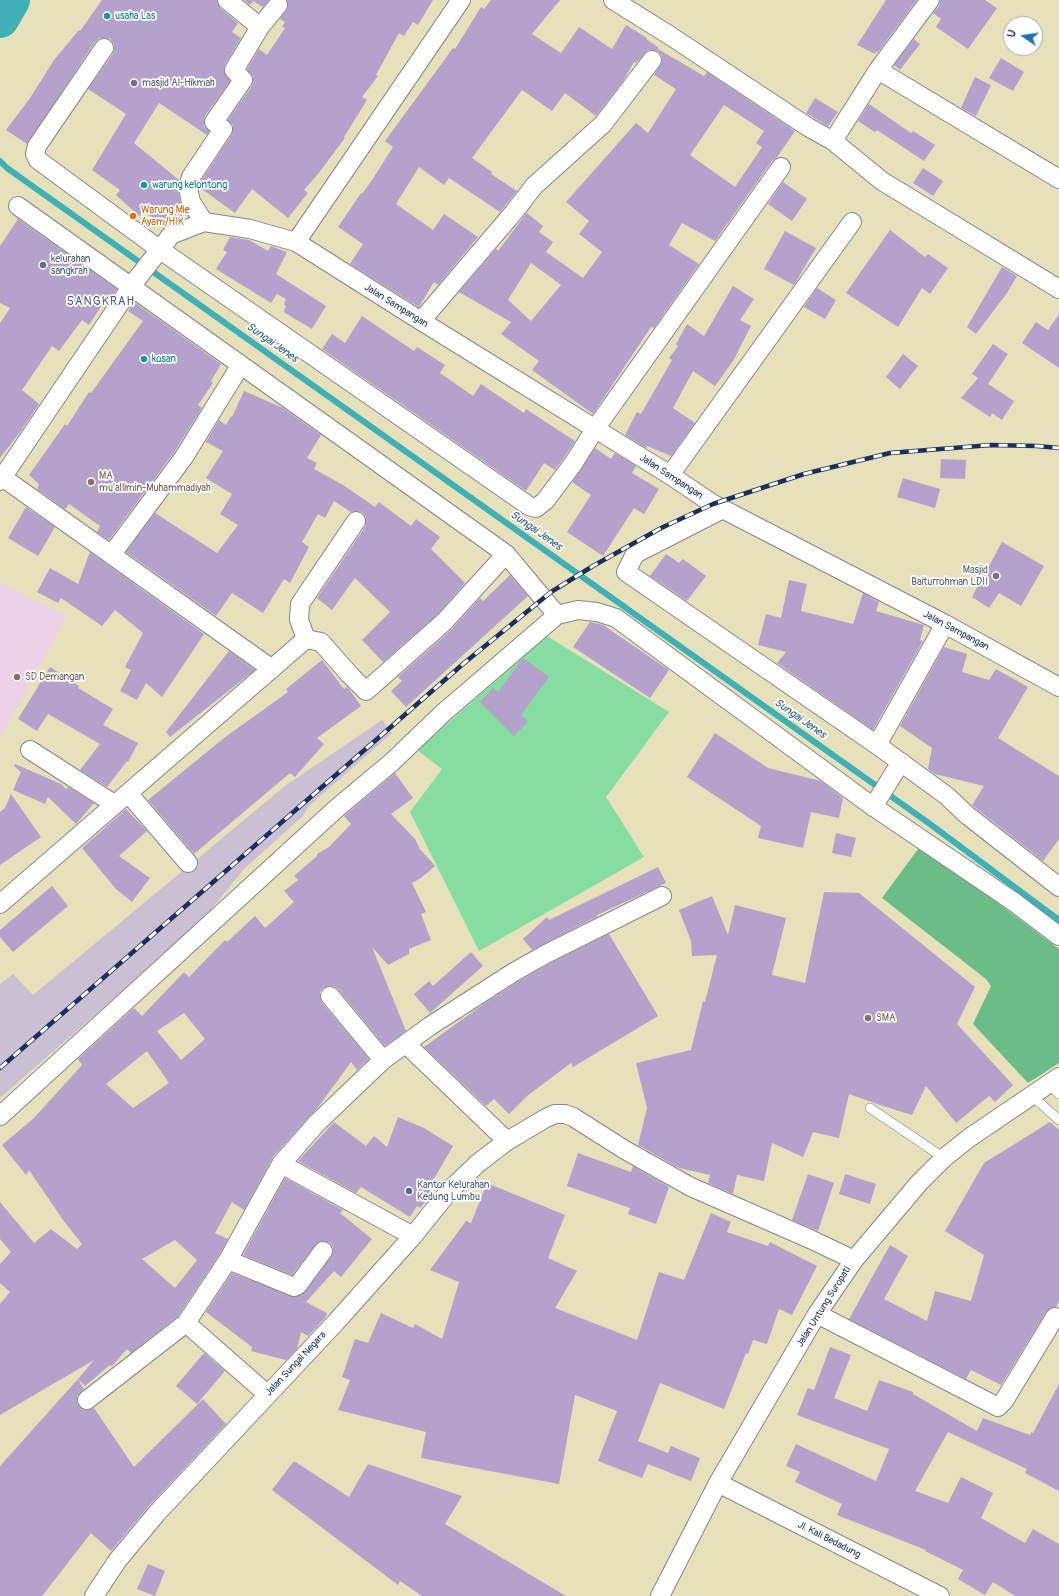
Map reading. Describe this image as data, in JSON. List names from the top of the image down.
{
  "streets": {
    "street": [
      "Jalan Sampangan",
      "Jalan Untung Suropati",
      "Jalan Sungai Negara",
      "Jl. Kali Bedadung"
    ]
  },
  "crossings": [
    ["Jalan Untung Suropati", "Jalan Sungai Negara"],
    ["Jalan Untung Suropati", "Jl. Kali Bedadung"]
  ],
  "districts": ["SANGKRAH"],
  "water": ["Sungai Jenes"],
  "places": [
    "usaha Las",
    "masjid Al-Hikmah",
    "warung kelontong",
    "Warung Mie Ayam/HIK",
    "kelurahan sangkrah",
    "kosan",
    "MA mu'allimin-Muhammadiyah",
    "Masjid Baiturrohman LDII",
    "SD Demangan",
    "SMA",
    "Kantor Kelurahan Kedung Lumbu"
  ],
  "north": "left"
}
